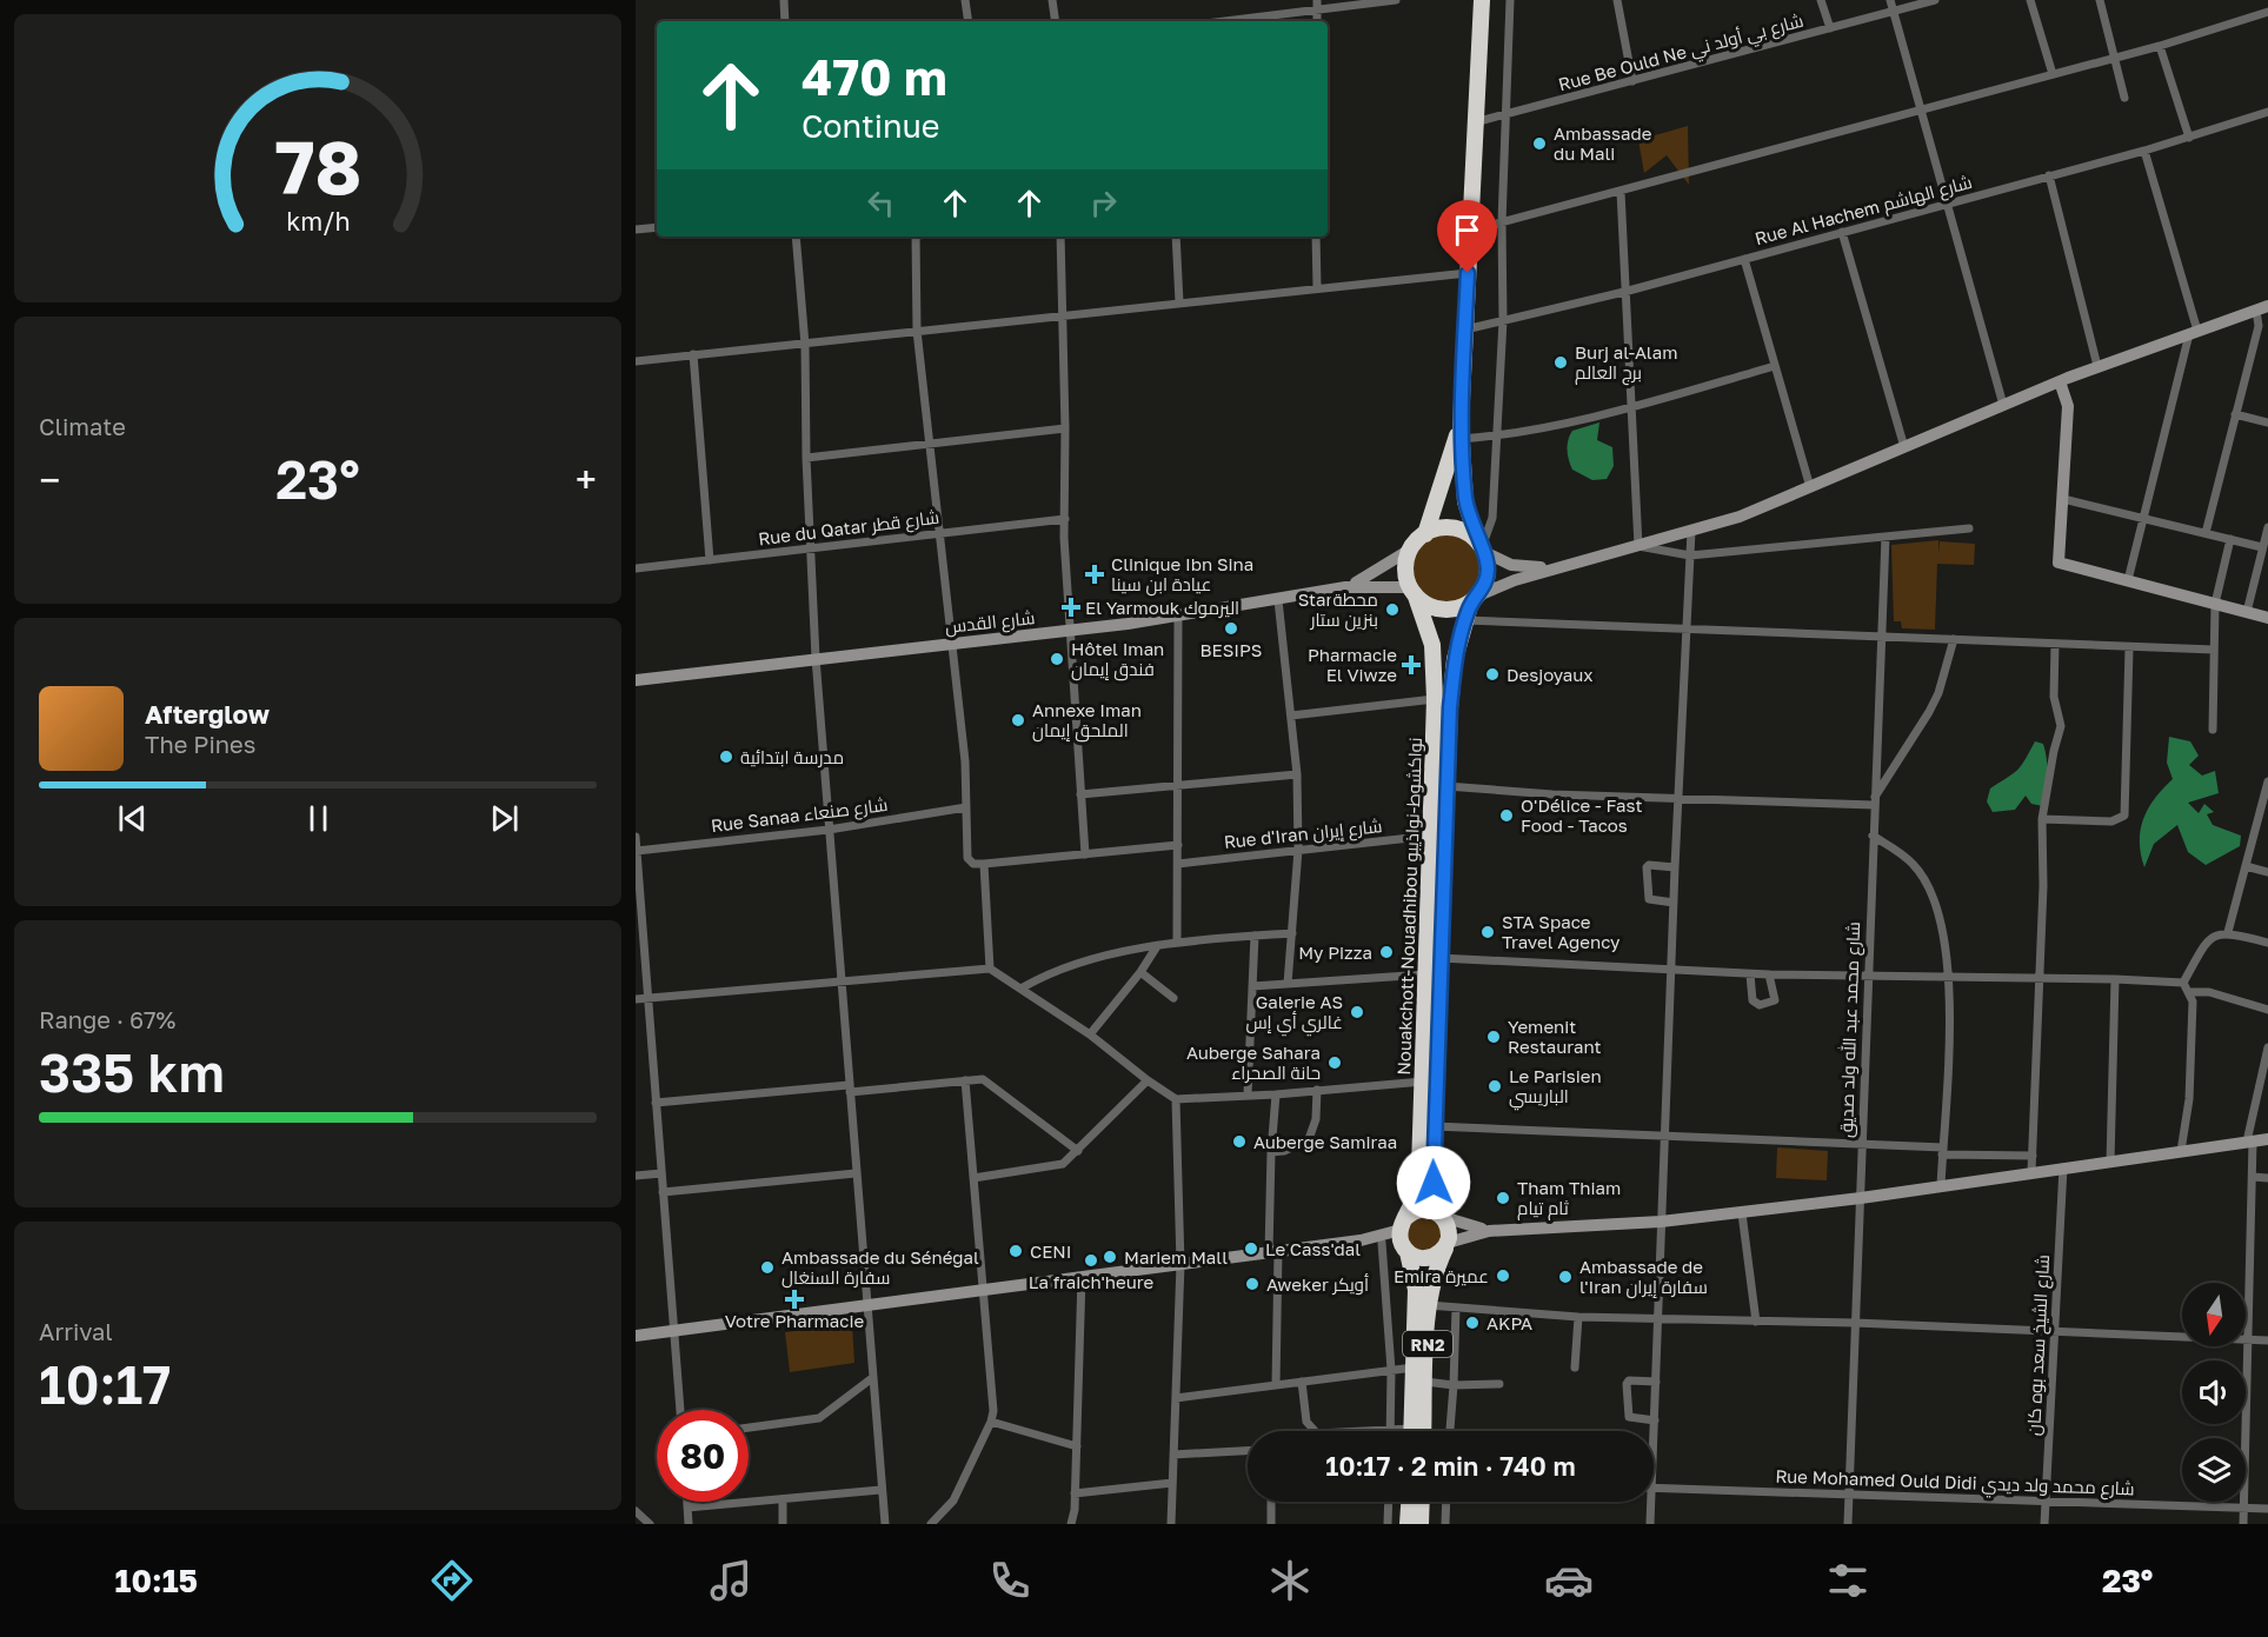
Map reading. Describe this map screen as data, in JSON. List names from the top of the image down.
{
  "streets": {
    "highway": ["Nouakchott-Nouadhibou نواكشوط-نواذيبو", "RN2"],
    "street": [
      "Rue Be Ould Ne شارع بي أولد ني",
      "Rue Al Hachem شارع الهاشم",
      "Rue du Qatar شارع قطر",
      "شارع القدس",
      "Rue Sanaa شارع صنعاء",
      "Rue d'Iran شارع إيران",
      "شارع محمد عبد الله ولد صديق",
      "شارع الشيخ سعد بوه كان",
      "Rue Mohamed Ould Didi شارع محمد ولد ديدي"
    ]
  },
  "crossings": [
    ["Rue d'Iran شارع إيران", "Nouakchott-Nouadhibou نواكشوط-نواذيبو"],
    ["Nouakchott-Nouadhibou نواكشوط-نواذيبو", "RN2"],
    ["شارع محمد عبد الله ولد صديق", "Rue Mohamed Ould Didi شارع محمد ولد ديدي"],
    ["شارع الشيخ سعد بوه كان", "Rue Mohamed Ould Didi شارع محمد ولد ديدي"]
  ],
  "places": {
    "other": [
      "Ambassade du Mali",
      "Burj al-Alam برج العالم",
      "Starمحطة بنزين ستار",
      "BESIPS",
      "Hôtel Iman فندق إيمان",
      "Desjoyaux",
      "Annexe Iman الملحق إيمان",
      "مدرسة ابتدائية",
      "O'Délice - Fast Food - Tacos",
      "STA Space Travel Agency",
      "My Pizza",
      "Galerie AS غالري أي إس",
      "Yemenit Restaurant",
      "Auberge Sahara حانة الصحراء",
      "Le Parisien الباريسي",
      "Auberge Samiraa",
      "Tham Thiam ثام تيام",
      "Le Cass'dal",
      "CENI",
      "Mariem Mall",
      "La fraich'heure",
      "Ambassade du Sénégal سفارة السنغال",
      "Emira عميرة",
      "Ambassade de l'Iran سفارة إيران",
      "Aweker أويكر",
      "AKPA"
    ],
    "health": [
      "Clinique Ibn Sina عيادة ابن سينا",
      "El Yarmouk اليرموك",
      "Pharmacie El Viwze",
      "Votre Pharmacie"
    ]
  },
  "north": "bottom",
  "page": {
    "turn": ["470 m", "Continue"],
    "tile": [
      "Climate",
      ["Range · 67%", "335 km"],
      ["Arrival", "10:17"]
    ],
    "heat": ["−", "23°", "+"],
    "song": ["Afterglow", "The Pines"],
    "limit": "80",
    "trip": "10:17 · 2 min · 740 m",
    "tabs": ["10:15", "23°"],
    "gauge": ["78", "km/h"]
  }
}
